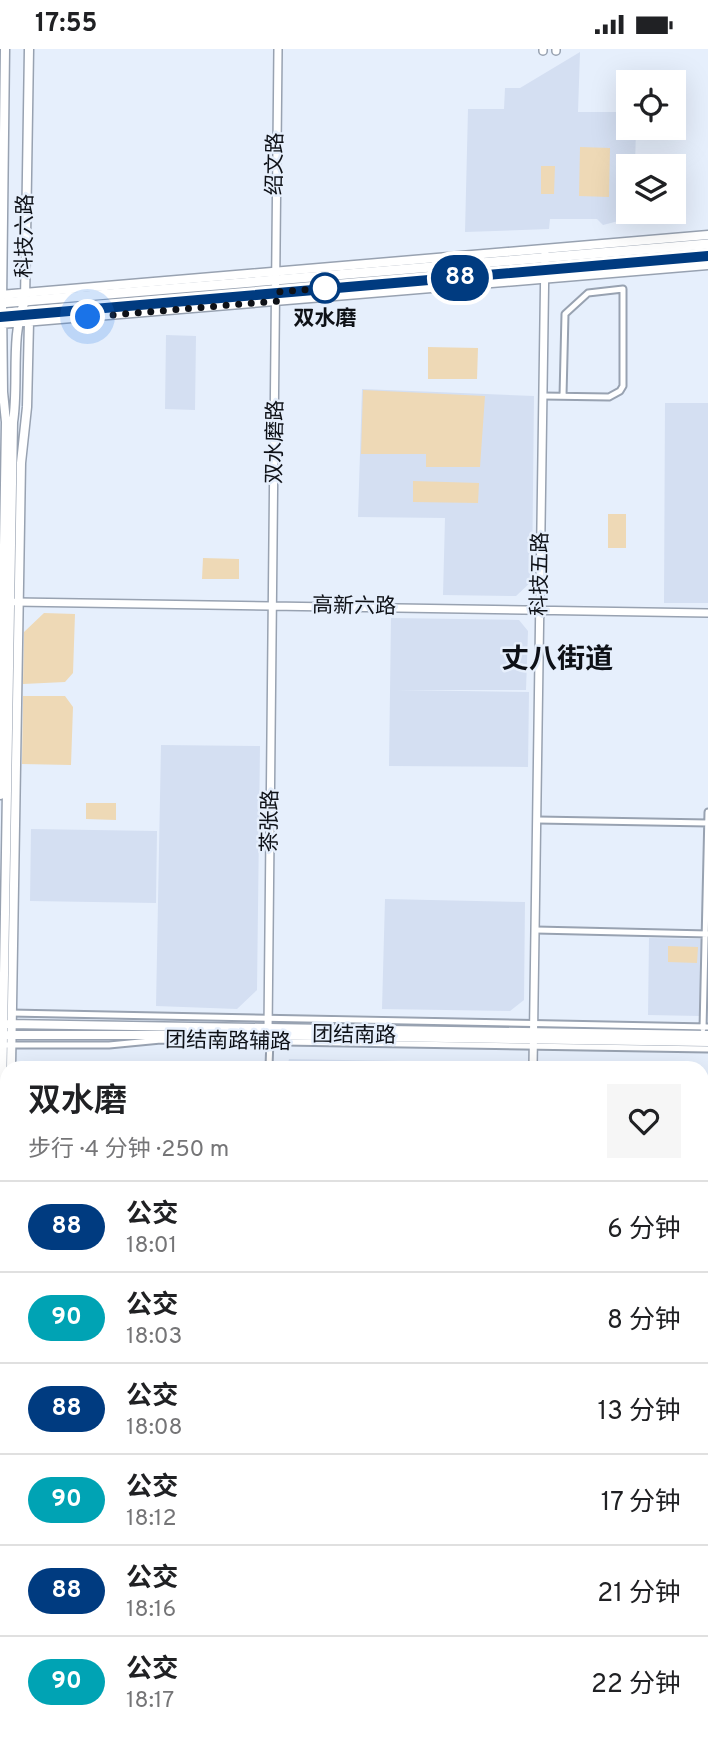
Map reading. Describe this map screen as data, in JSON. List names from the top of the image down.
{
  "streets": {
    "main road": ["科技六路", "团结南路"],
    "street": [
      "绍文路",
      "双水磨路",
      "科技五路",
      "高新六路",
      "茶张路",
      "团结南路辅路"
    ]
  },
  "crossings": [
    ["绍文路", "双水磨路"],
    ["科技六路", "高新六路"],
    ["双水磨路", "高新六路"],
    ["双水磨路", "茶张路"],
    ["科技五路", "高新六路"],
    ["科技五路", "团结南路"],
    ["科技五路", "团结南路辅路"],
    ["高新六路", "茶张路"],
    ["茶张路", "团结南路"],
    ["茶张路", "团结南路辅路"],
    ["团结南路", "团结南路辅路"]
  ],
  "districts": ["丈八街道"],
  "places": ["双水磨"],
  "lines": ["bus line 88"],
  "page": {
    "status": "17:55",
    "on_map": "88",
    "heading": ["双水磨", "步行 · 4 分钟 · 250 m"],
    "list": [
      {
        "mark": "88",
        "name": "公交",
        "note": "18:01",
        "value": "6 分钟"
      },
      {
        "mark": "90",
        "name": "公交",
        "note": "18:03",
        "value": "8 分钟"
      },
      {
        "mark": "88",
        "name": "公交",
        "note": "18:08",
        "value": "13 分钟"
      },
      {
        "mark": "90",
        "name": "公交",
        "note": "18:12",
        "value": "17 分钟"
      },
      {
        "mark": "88",
        "name": "公交",
        "note": "18:16",
        "value": "21 分钟"
      },
      {
        "mark": "90",
        "name": "公交",
        "note": "18:17",
        "value": "22 分钟"
      }
    ]
  }
}
